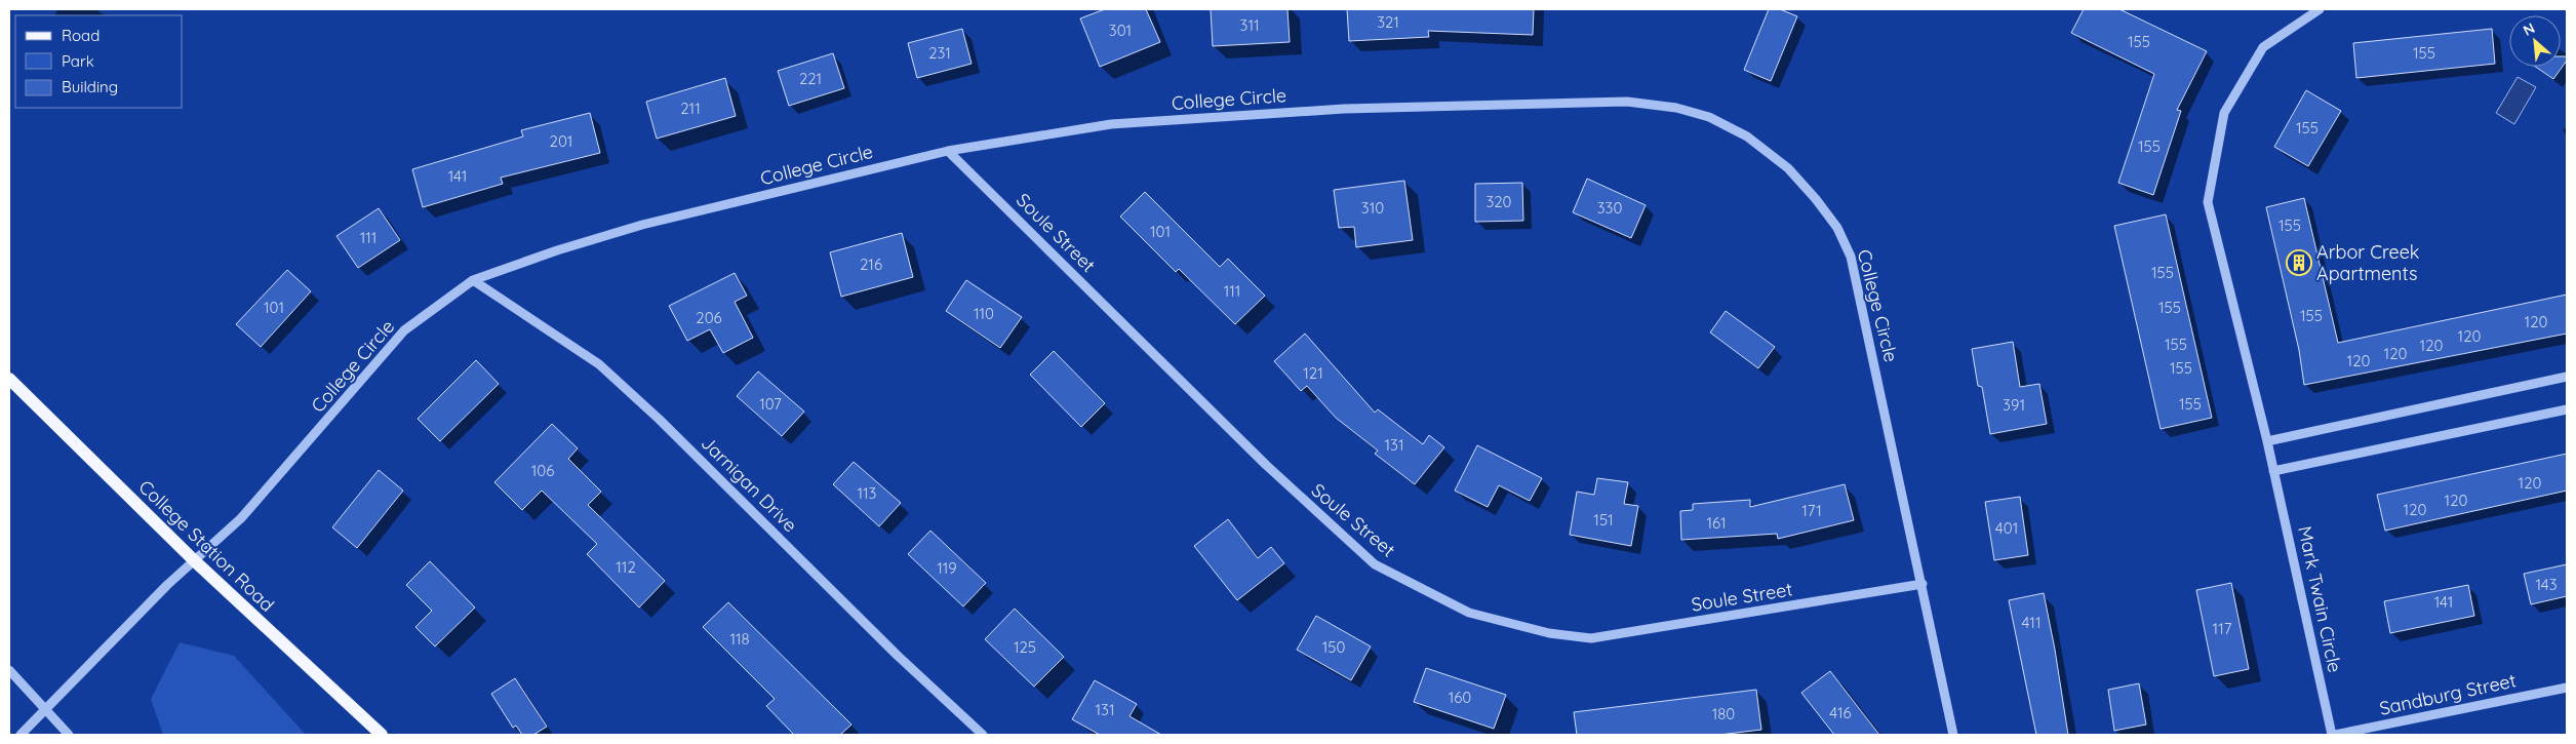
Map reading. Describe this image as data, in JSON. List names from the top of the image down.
{
  "streets": {
    "main road": ["College Station Road"],
    "street": [
      "College Circle",
      "Soule Street",
      "Jarnigan Drive",
      "Mark Twain Circle",
      "Sandburg Street"
    ]
  },
  "crossings": [
    ["College Circle", "Soule Street"],
    ["College Circle", "Jarnigan Drive"],
    ["College Circle", "College Station Road"],
    ["Mark Twain Circle", "Sandburg Street"]
  ],
  "places": {
    "building": ["Arbor Creek Apartments"]
  },
  "house_numbers": [
    "321",
    "311",
    "301",
    "155",
    "231",
    "155",
    "221",
    "211",
    "155",
    "201",
    "155",
    "141",
    "320",
    "310",
    "330",
    "155",
    "101",
    "111",
    "216",
    "155",
    "111",
    "101",
    "155",
    "110",
    "155",
    "206",
    "120",
    "120",
    "155",
    "120",
    "120",
    "120",
    "155",
    "121",
    "107",
    "155",
    "391",
    "131",
    "106",
    "120",
    "113",
    "120",
    "120",
    "171",
    "151",
    "161",
    "401",
    "112",
    "119",
    "143",
    "141",
    "411",
    "117",
    "118",
    "125",
    "150",
    "160",
    "131",
    "416",
    "180"
  ],
  "legend": ["Road", "Park", "Building"],
  "north": "top left"
}
